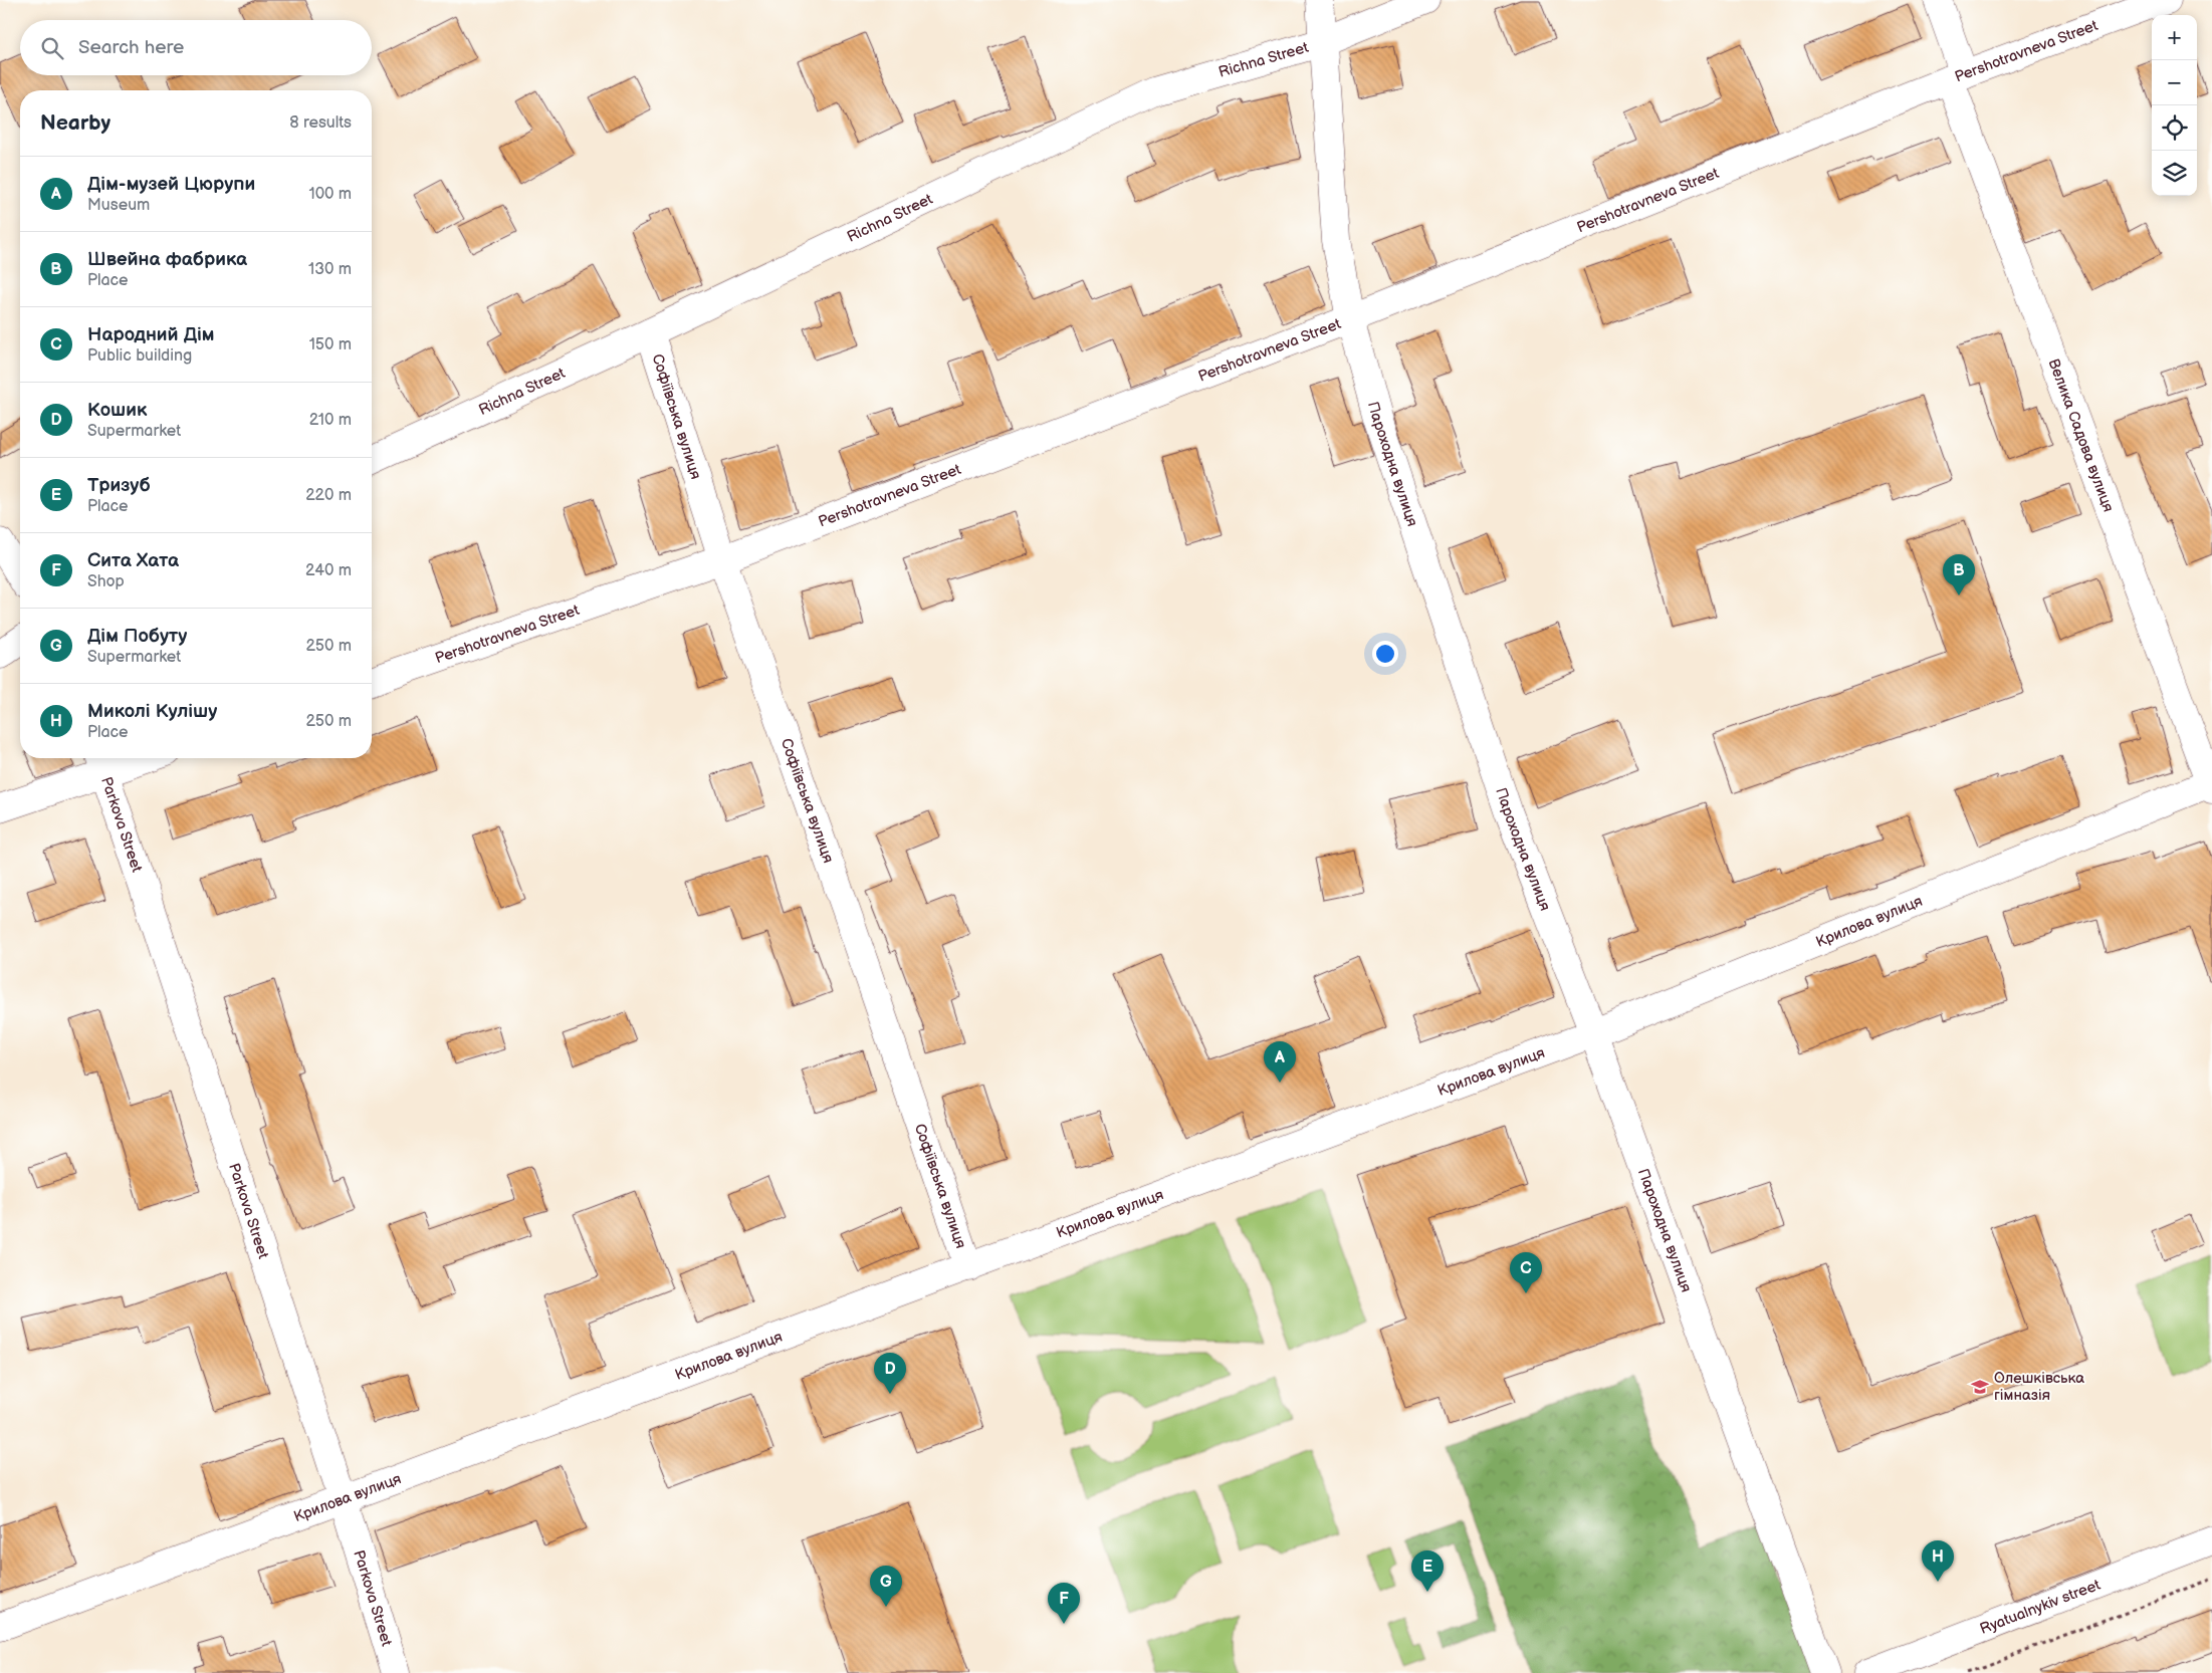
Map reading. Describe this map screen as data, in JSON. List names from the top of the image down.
{
  "streets": {
    "street": [
      "Pershotravneva Street",
      "Richna Street",
      "Софіївська вулиця",
      "Велика Садова вулиця",
      "Пароходна вулиця",
      "Parkova Street",
      "Крилова вулиця",
      "Ryatualnykiv street"
    ]
  },
  "crossings": [
    ["Pershotravneva Street", "Софіївська вулиця"],
    ["Pershotravneva Street", "Велика Садова вулиця"],
    ["Pershotravneva Street", "Пароходна вулиця"],
    ["Richna Street", "Софіївська вулиця"],
    ["Richna Street", "Пароходна вулиця"],
    ["Софіївська вулиця", "Крилова вулиця"],
    ["Велика Садова вулиця", "Крилова вулиця"],
    ["Пароходна вулиця", "Крилова вулиця"],
    ["Parkova Street", "Крилова вулиця"]
  ],
  "places": {
    "school or university": ["Олешківська гімназія"]
  },
  "page": {
    "map_buttons": ["+", "−"],
    "search": "Search here",
    "heading": ["Nearby", "8 results"],
    "list": [
      {
        "mark": "A",
        "name": "Дім-музей Цюрупи",
        "note": "Museum",
        "value": "100 m"
      },
      {
        "mark": "B",
        "name": "Швейна фабрика",
        "note": "Place",
        "value": "130 m"
      },
      {
        "mark": "C",
        "name": "Народний Дім",
        "note": "Public building",
        "value": "150 m"
      },
      {
        "mark": "D",
        "name": "Кошик",
        "note": "Supermarket",
        "value": "210 m"
      },
      {
        "mark": "E",
        "name": "Тризуб",
        "note": "Place",
        "value": "220 m"
      },
      {
        "mark": "F",
        "name": "Сита Хата",
        "note": "Shop",
        "value": "240 m"
      },
      {
        "mark": "G",
        "name": "Дім Побуту",
        "note": "Supermarket",
        "value": "250 m"
      },
      {
        "mark": "H",
        "name": "Миколі Кулішу",
        "note": "Place",
        "value": "250 m"
      }
    ],
    "pins": [
      "B",
      "A",
      "C",
      "D",
      "H",
      "E",
      "G",
      "F"
    ]
  }
}
